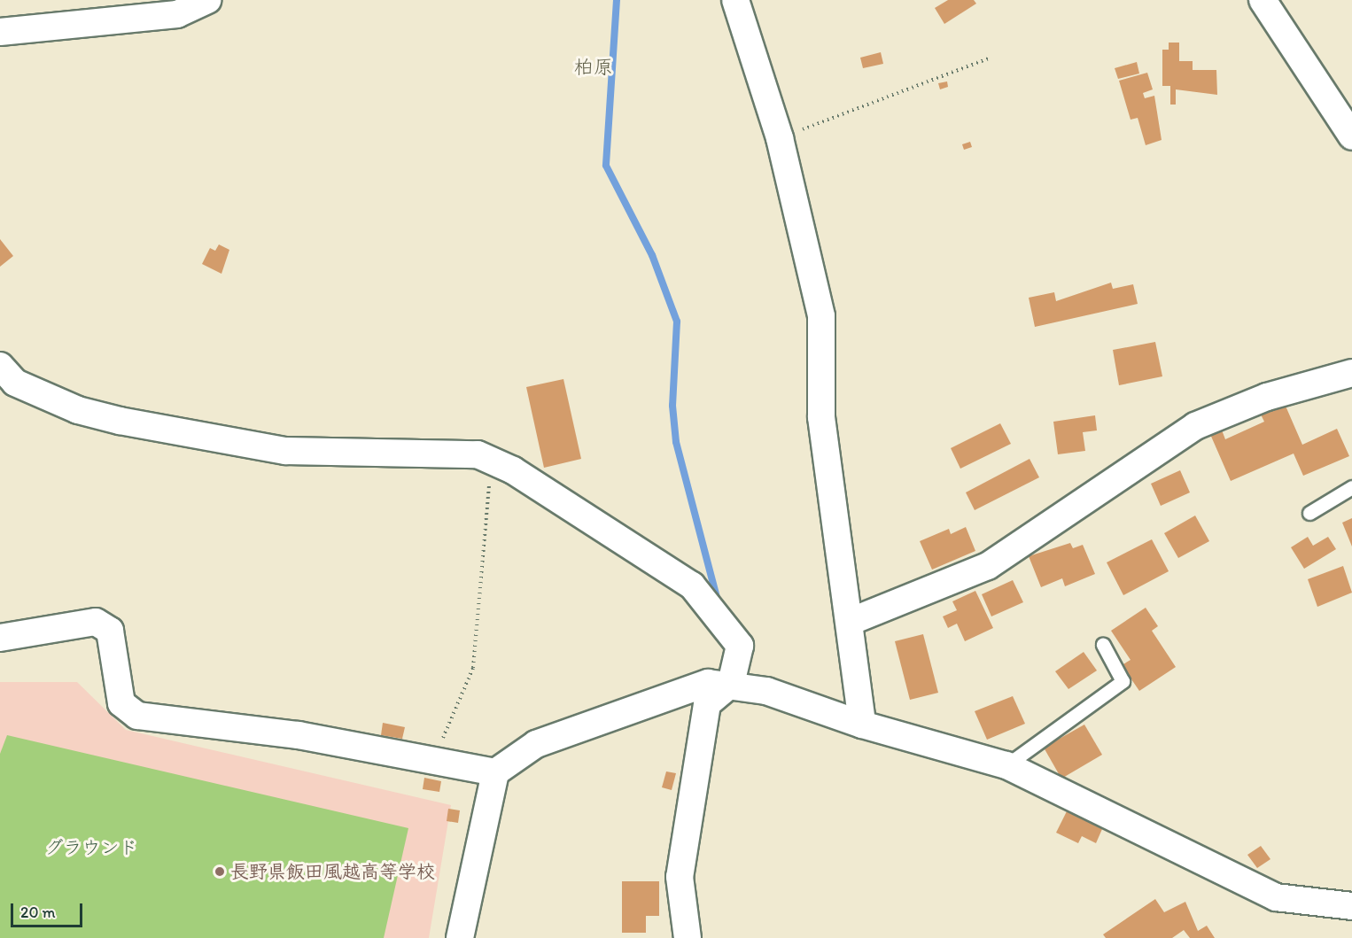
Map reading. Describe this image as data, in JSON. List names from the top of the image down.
{
  "districts": ["柏原"],
  "parks": ["グラウンド"],
  "places": ["長野県飯田風越高等学校"],
  "scale_bar": "20 m"
}
